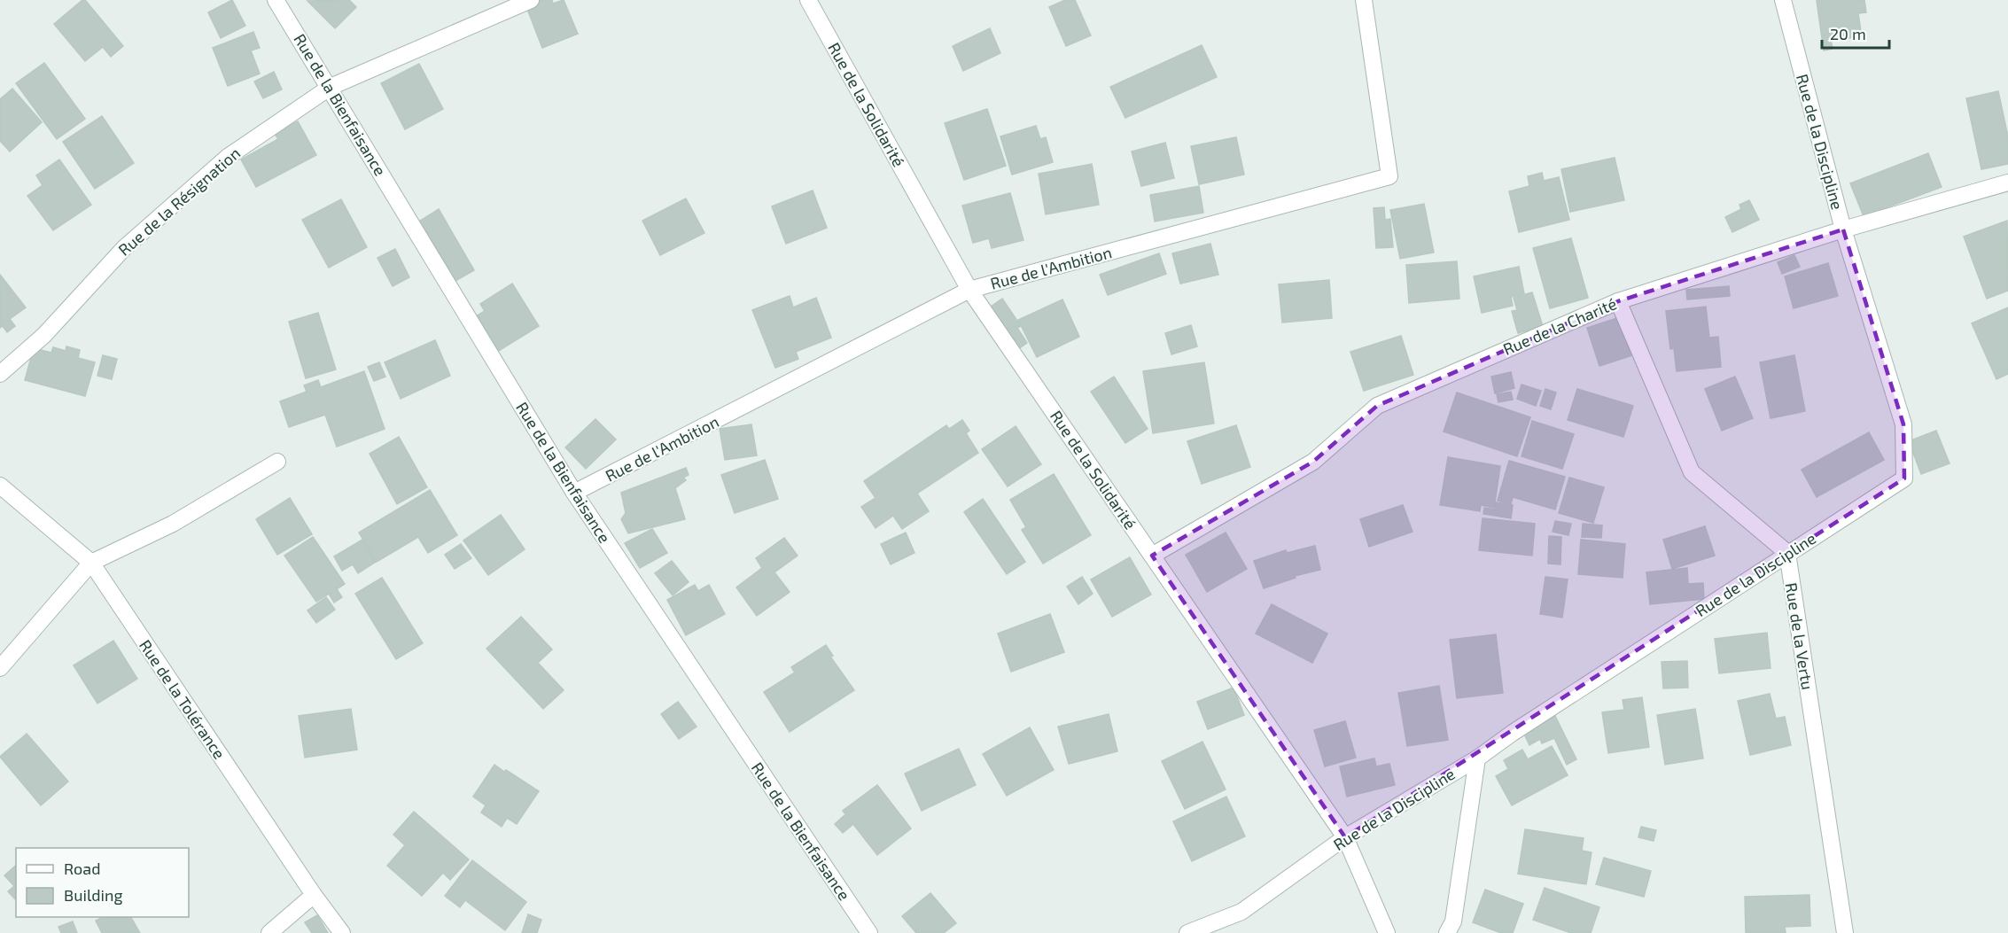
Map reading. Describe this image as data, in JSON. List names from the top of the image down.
{
  "streets": {
    "street": [
      "Rue de la Bienfaisance",
      "Rue de la Solidarité",
      "Rue de la Discipline",
      "Rue de la Résignation",
      "Rue de l'Ambition",
      "Rue de la Charité",
      "Rue de la Vertu",
      "Rue de la Tolérance"
    ]
  },
  "crossings": [
    ["Rue de la Bienfaisance", "Rue de la Résignation"],
    ["Rue de la Bienfaisance", "Rue de l'Ambition"],
    ["Rue de la Solidarité", "Rue de la Discipline"],
    ["Rue de la Solidarité", "Rue de l'Ambition"],
    ["Rue de la Solidarité", "Rue de la Charité"],
    ["Rue de la Discipline", "Rue de la Charité"],
    ["Rue de la Discipline", "Rue de la Vertu"]
  ],
  "legend": ["Road", "Building"],
  "scale_bar": "20 m"
}
